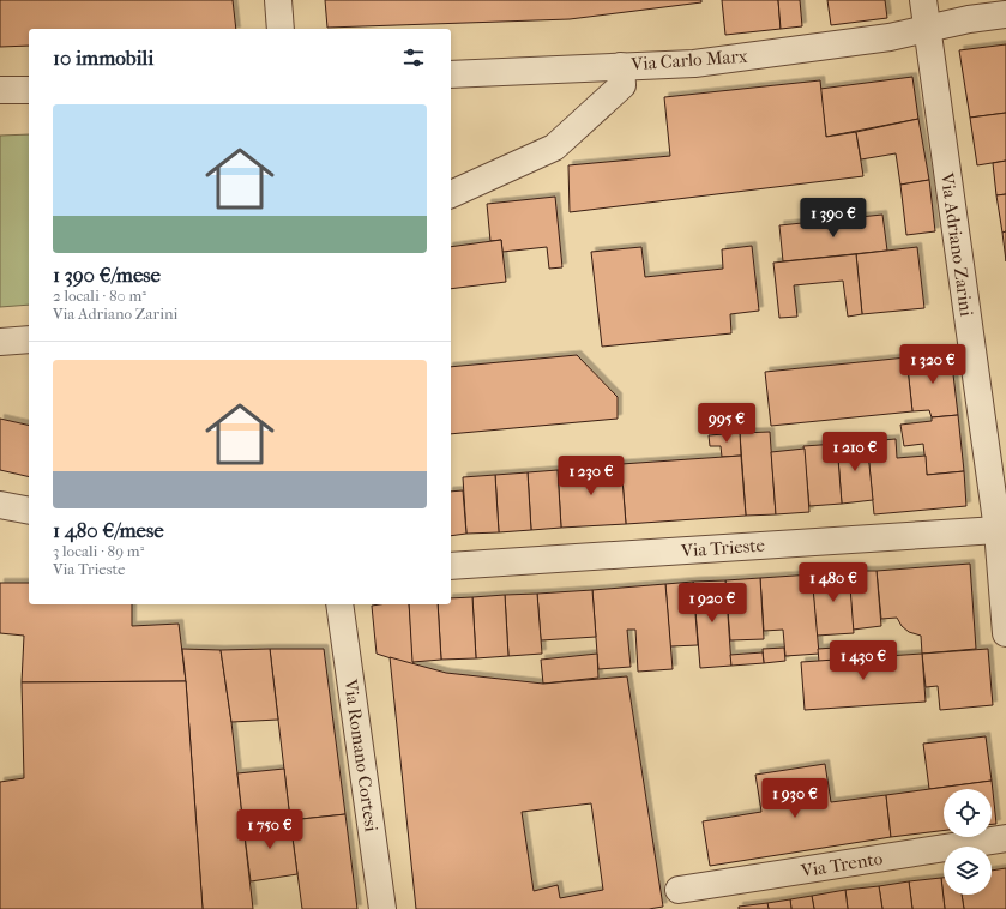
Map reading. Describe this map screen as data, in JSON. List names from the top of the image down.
{
  "streets": {
    "street": [
      "Via Carlo Marx",
      "Via Adriano Zarini",
      "Via Trieste",
      "Via Romano Cortesi",
      "Via Trento"
    ]
  },
  "crossings": [
    ["Via Carlo Marx", "Via Adriano Zarini"],
    ["Via Adriano Zarini", "Via Trieste"]
  ],
  "page": {
    "heading": "10 immobili",
    "list": [
      {
        "name": "1 390 €/mese",
        "note": "2 locali · 80 m² · Via Adriano Zarini"
      },
      {
        "name": "1 480 €/mese",
        "note": "3 locali · 89 m² · Via Trieste"
      }
    ],
    "price": [
      "1 390 €",
      "1 320 €",
      "995 €",
      "1 210 €",
      "1 230 €",
      "1 480 €",
      "1 920 €",
      "1 430 €",
      "1 930 €",
      "1 750 €"
    ]
  }
}
